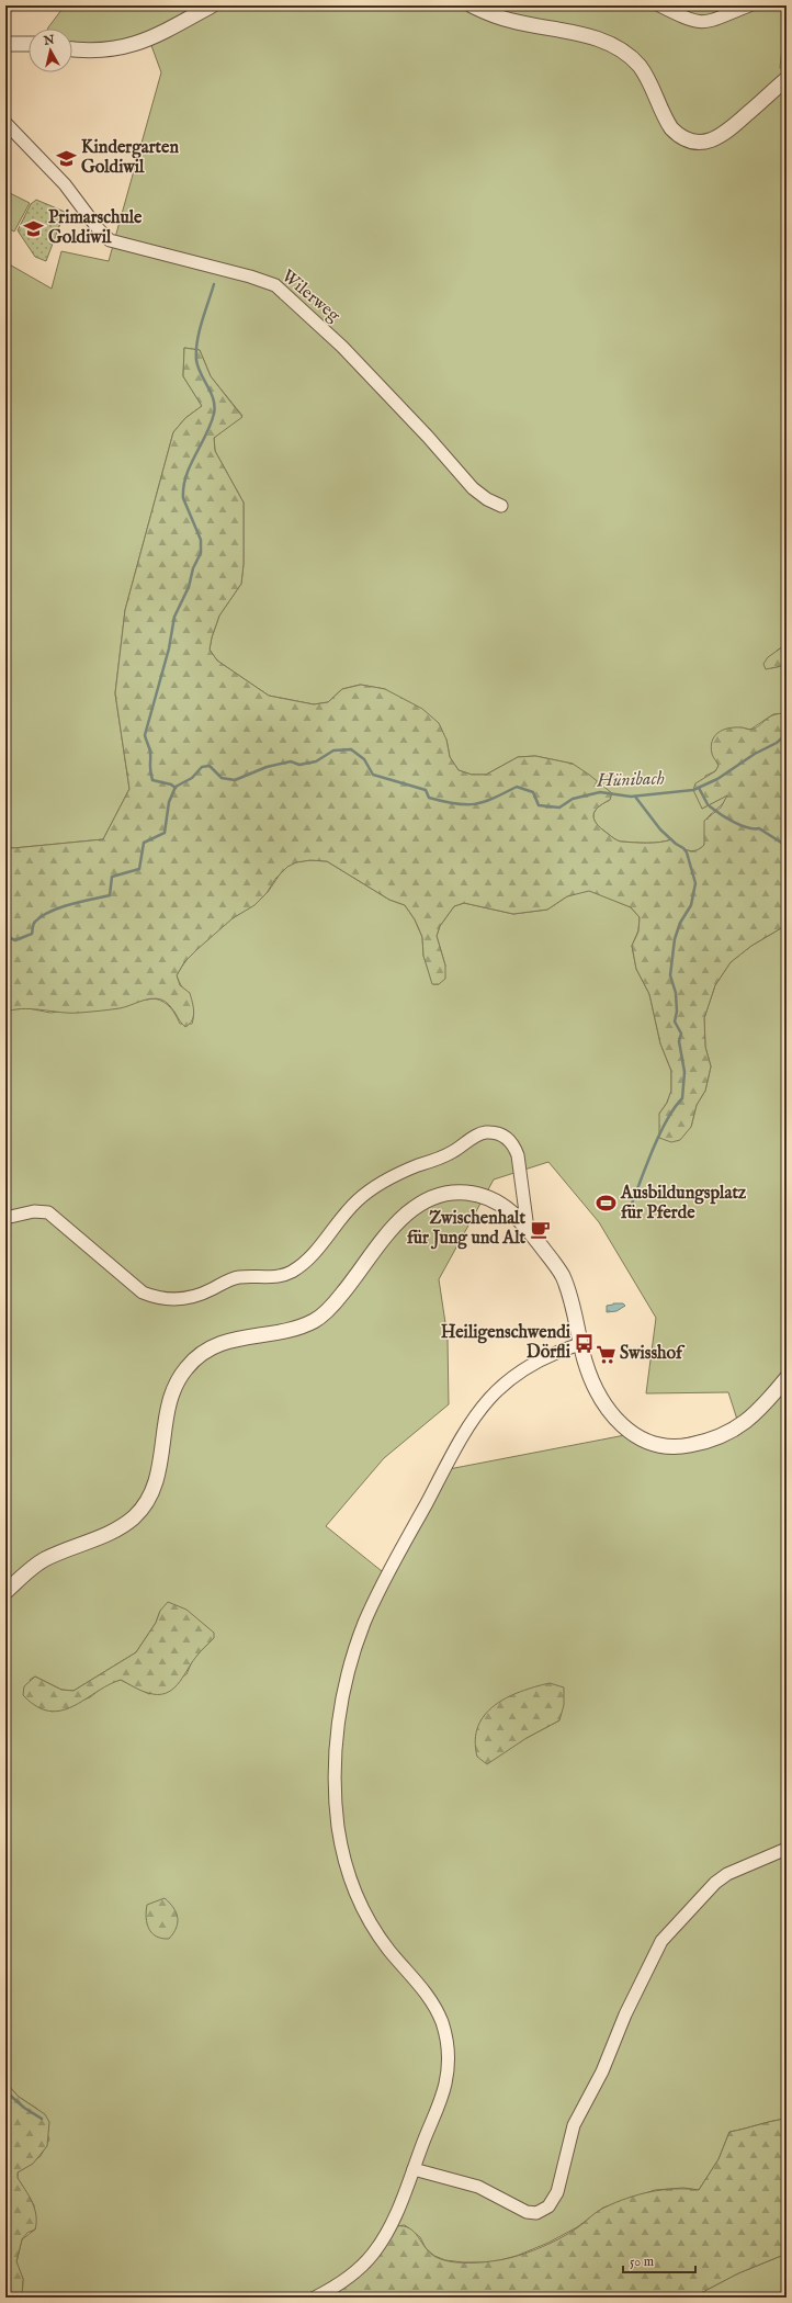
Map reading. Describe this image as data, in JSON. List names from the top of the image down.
{
  "streets": {
    "street": ["Wilerweg"]
  },
  "water": ["Hünibach"],
  "places": {
    "school or university": ["Kindergarten Goldiwil", "Primarschule Goldiwil"],
    "sports": ["Ausbildungsplatz für Pferde"],
    "cafe": ["Zwischenhalt für Jung und Alt"],
    "bus stop": ["Heiligenschwendi Dörfli"],
    "supermarket": ["Swisshof"]
  },
  "scale_bar": "50 m",
  "north": "top"
}
